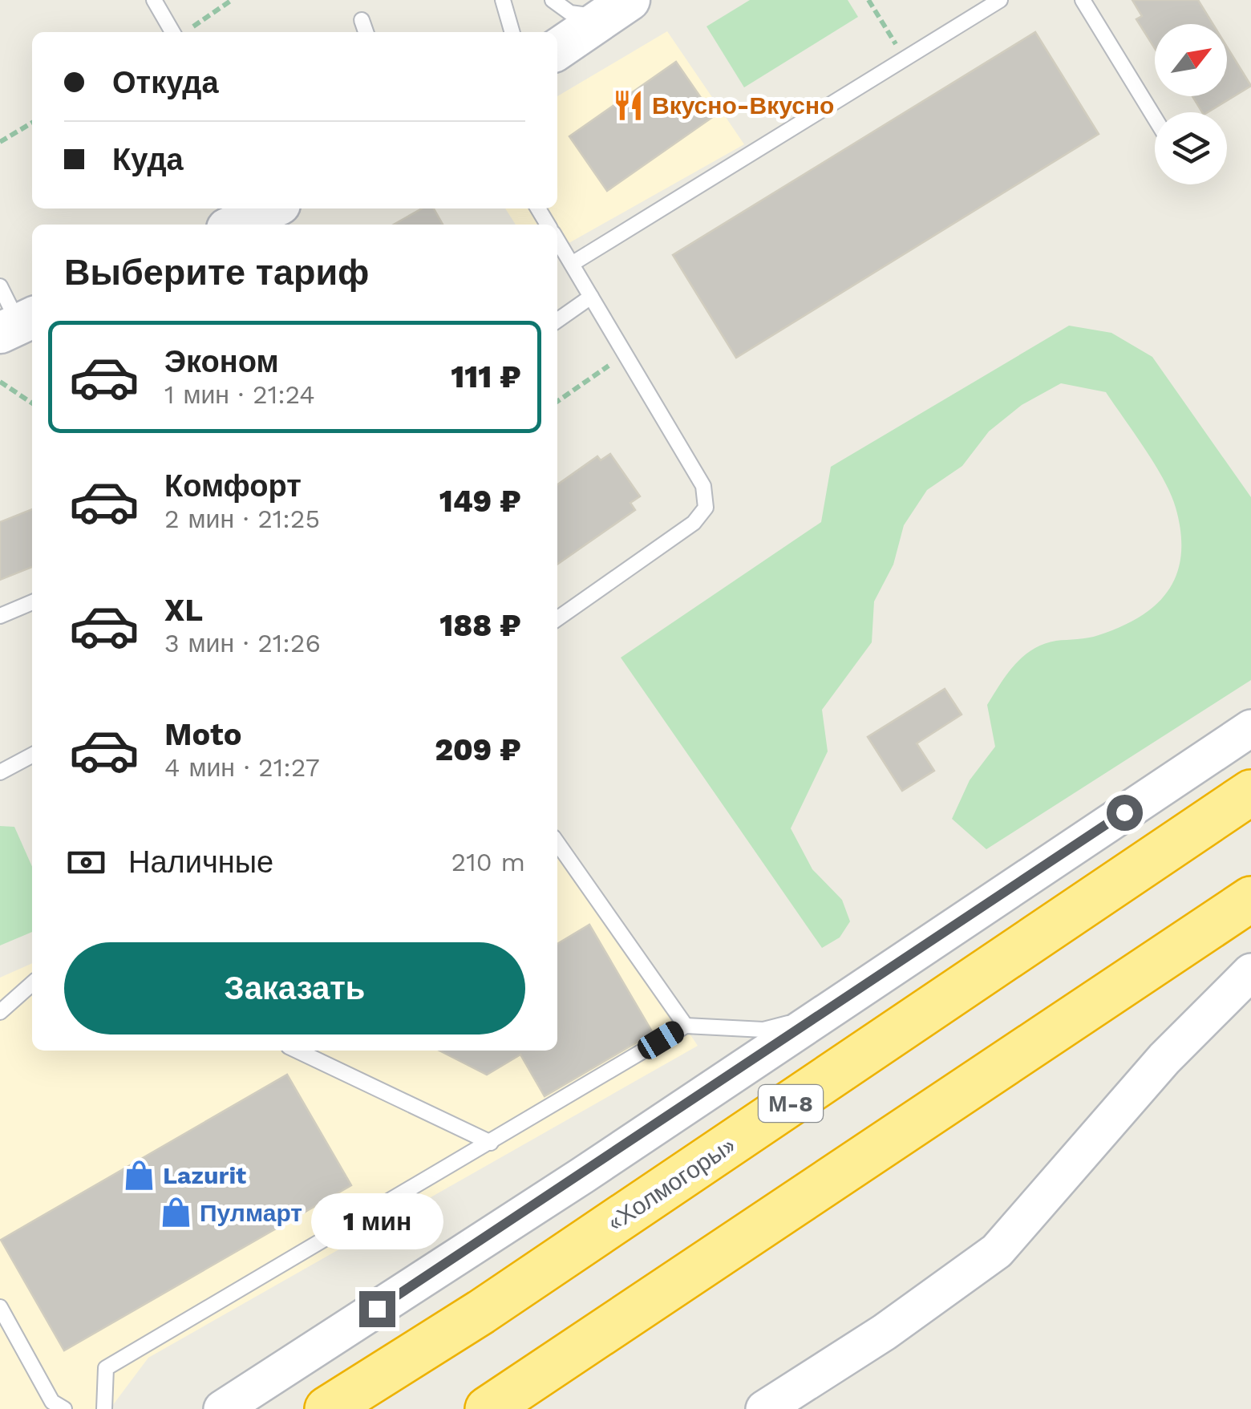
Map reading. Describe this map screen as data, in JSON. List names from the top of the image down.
{
  "streets": {
    "highway": ["М-8", "«Холмогоры»"]
  },
  "places": {
    "restaurant": ["Вкусно-Вкусно"],
    "shop": ["Lazurit", "Пулмарт"]
  },
  "north": "top right",
  "page": {
    "banner": ["Откуда", "Куда"],
    "heading": "Выберите тариф",
    "list": [
      {
        "name": "Эконом",
        "note": "1 мин · 21:24",
        "value": "111 ₽"
      },
      {
        "name": "Комфорт",
        "note": "2 мин · 21:25",
        "value": "149 ₽"
      },
      {
        "name": "XL",
        "note": "3 мин · 21:26",
        "value": "188 ₽"
      },
      {
        "name": "Moto",
        "note": "4 мин · 21:27",
        "value": "209 ₽"
      }
    ],
    "pay": ["Наличные", "210 m"],
    "buttons": "Заказать",
    "bubble": "1 мин"
  }
}
